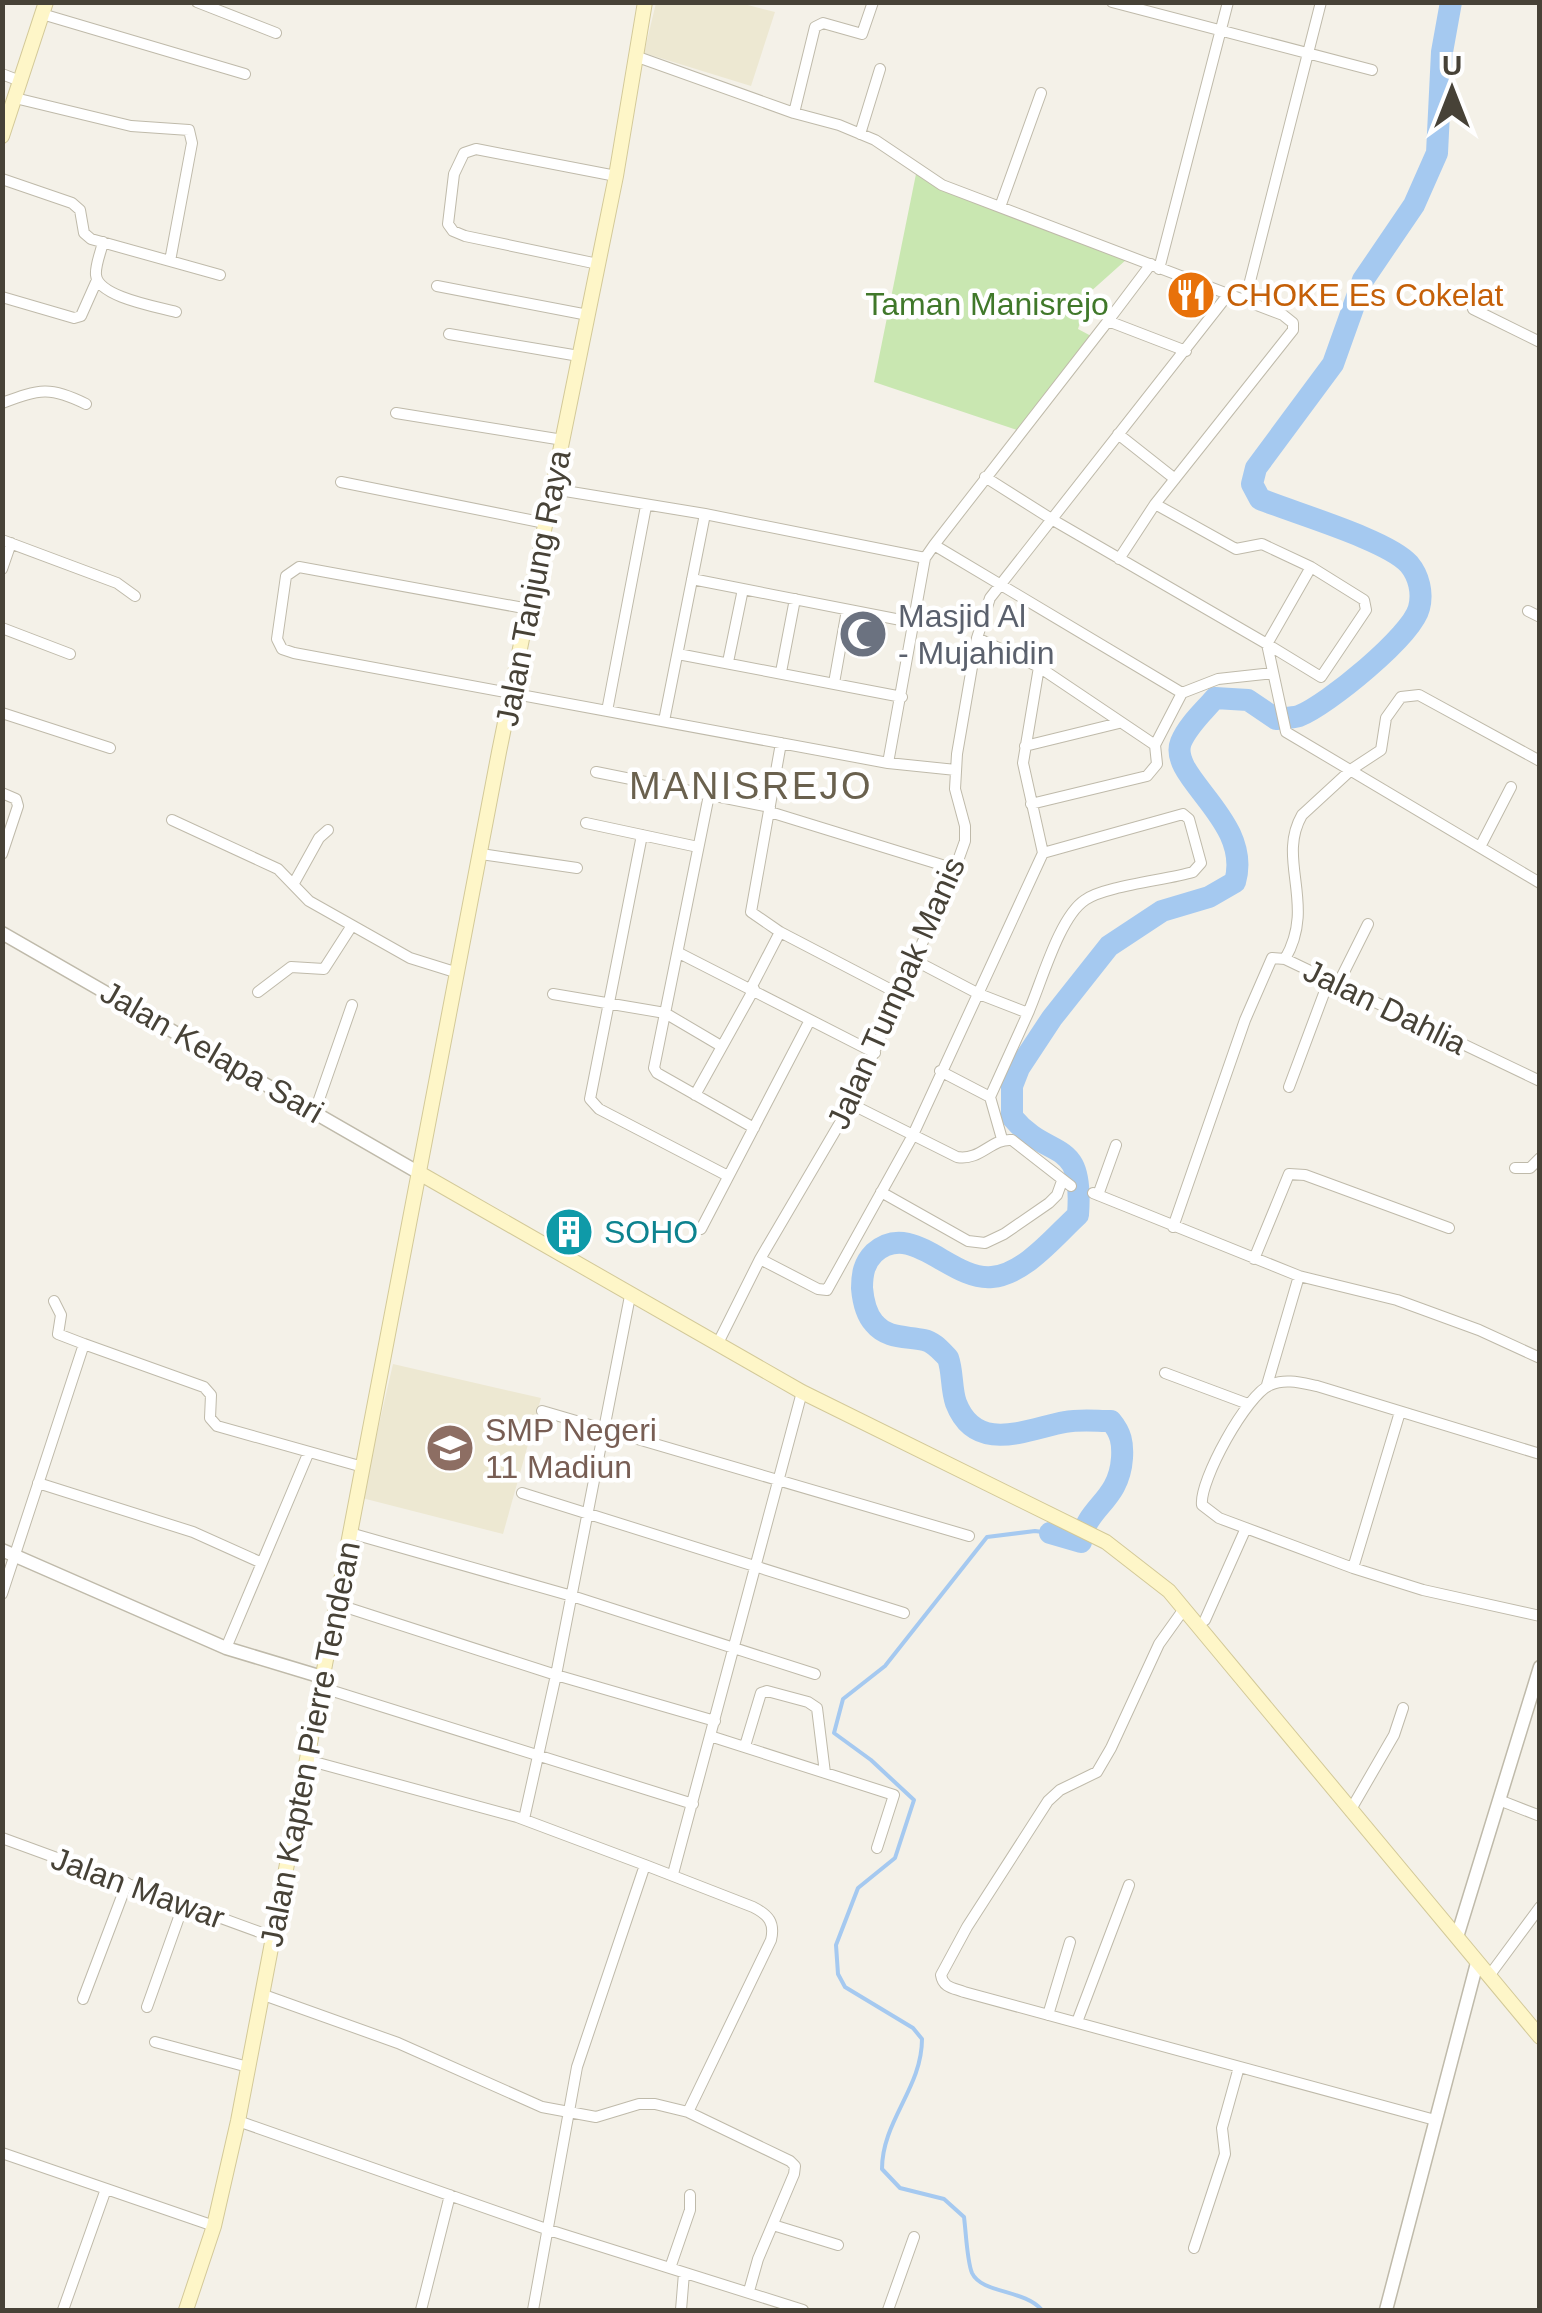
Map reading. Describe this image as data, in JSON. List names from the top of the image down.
{
  "streets": {
    "main road": ["Jalan Tanjung Raya", "Jalan Kapten Pierre Tendean"],
    "street": [
      "Jalan Tumpak Manis",
      "Jalan Dahlia",
      "Jalan Kelapa Sari",
      "Jalan Mawar"
    ]
  },
  "crossings": [
    ["Jalan Tanjung Raya", "Jalan Kelapa Sari"],
    ["Jalan Tanjung Raya", "Jalan Kapten Pierre Tendean"],
    ["Jalan Kelapa Sari", "Jalan Kapten Pierre Tendean"],
    ["Jalan Kapten Pierre Tendean", "Jalan Mawar"]
  ],
  "districts": ["MANISREJO"],
  "parks": ["Taman Manisrejo"],
  "places": {
    "restaurant": ["CHOKE Es Cokelat"],
    "mosque": ["Masjid Al - Mujahidin"],
    "building": ["SOHO"],
    "school or university": ["SMP Negeri 11 Madiun"]
  },
  "north": "top"
}
